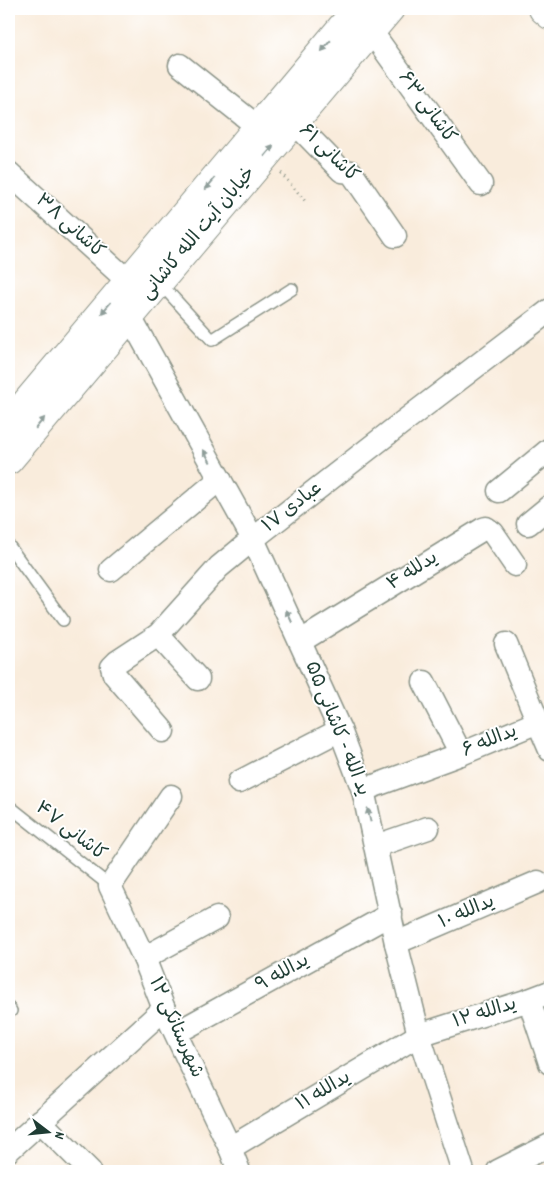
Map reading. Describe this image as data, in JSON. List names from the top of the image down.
{
  "streets": {
    "main road": ["خیابان آیت الله کاشانی"],
    "street": [
      "کاشانی ۶۳",
      "کاشانی ۶۱",
      "کاشانی ۳۸",
      "عبادی ۱۷",
      "یدلله ۴",
      "ید الله - کاشانی ۵۵",
      "یدالله ۶",
      "یدالله ۱۰",
      "یدالله ۹",
      "یدالله ۱۲",
      "شهرستانکی ۱۲",
      "یدالله ۱۱"
    ],
    "lane": ["کاشانی ۴۷"]
  },
  "crossings": [
    ["کاشانی ۶۳", "خیابان آیت الله کاشانی"],
    ["کاشانی ۶۱", "خیابان آیت الله کاشانی"],
    ["کاشانی ۳۸", "خیابان آیت الله کاشانی"],
    ["خیابان آیت الله کاشانی", "ید الله - کاشانی ۵۵"],
    ["عبادی ۱۷", "ید الله - کاشانی ۵۵"],
    ["یدلله ۴", "ید الله - کاشانی ۵۵"],
    ["ید الله - کاشانی ۵۵", "یدالله ۶"],
    ["ید الله - کاشانی ۵۵", "یدالله ۱۰"],
    ["ید الله - کاشانی ۵۵", "یدالله ۹"],
    ["ید الله - کاشانی ۵۵", "یدالله ۱۲"],
    ["ید الله - کاشانی ۵۵", "یدالله ۱۱"],
    ["کاشانی ۴۷", "شهرستانکی ۱۲"],
    ["یدالله ۹", "شهرستانکی ۱۲"],
    ["یدالله ۱۲", "یدالله ۱۱"],
    ["شهرستانکی ۱۲", "یدالله ۱۱"]
  ],
  "one_way": ["ید الله - کاشانی ۵۵"],
  "north": "right"
}
